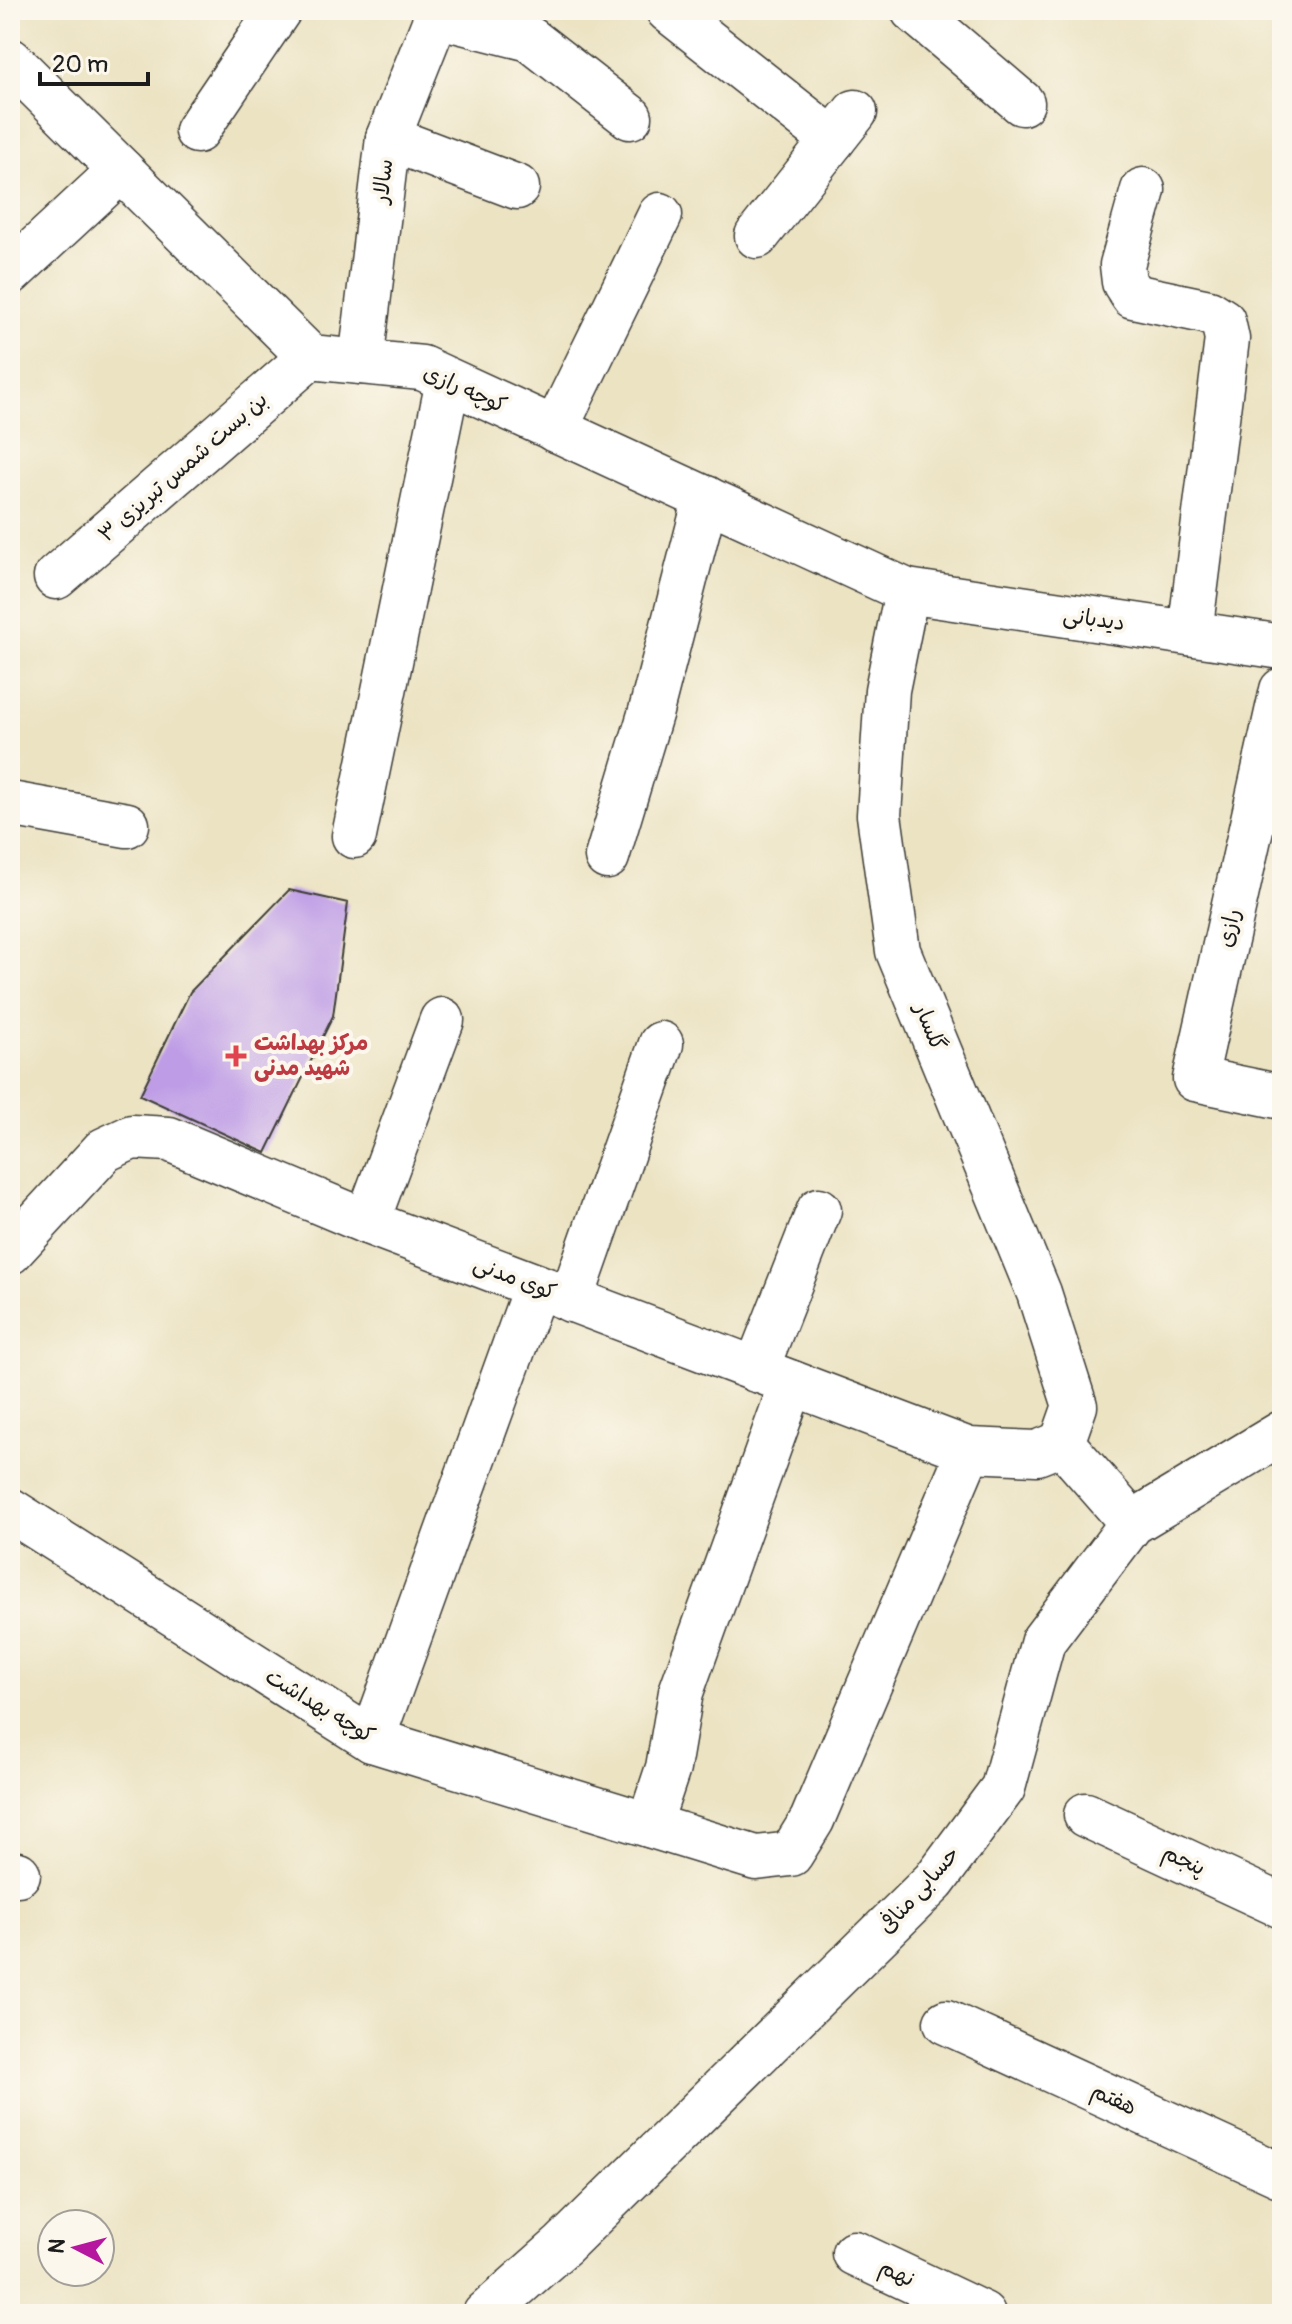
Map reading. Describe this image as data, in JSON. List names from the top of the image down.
{
  "streets": {
    "street": [
      "سالار",
      "کوچه رازی",
      "بن بست شمس تبریزی ۳",
      "دیدبانی",
      "رازی",
      "گلسار",
      "کوی مدنی",
      "کوچه بهداشت",
      "پنجم",
      "حسابی منافی",
      "هفتم",
      "نهم"
    ]
  },
  "crossings": [
    ["سالار", "کوچه رازی"],
    ["کوچه رازی", "بن بست شمس تبریزی ۳"],
    ["کوچه رازی", "دیدبانی"],
    ["کوچه رازی", "گلسار"],
    ["دیدبانی", "گلسار"],
    ["گلسار", "کوی مدنی"],
    ["کوی مدنی", "کوچه بهداشت"]
  ],
  "places": {
    "health": ["مرکز بهداشت شهید مدنی"]
  },
  "scale_bar": "20 m",
  "north": "left"
}
